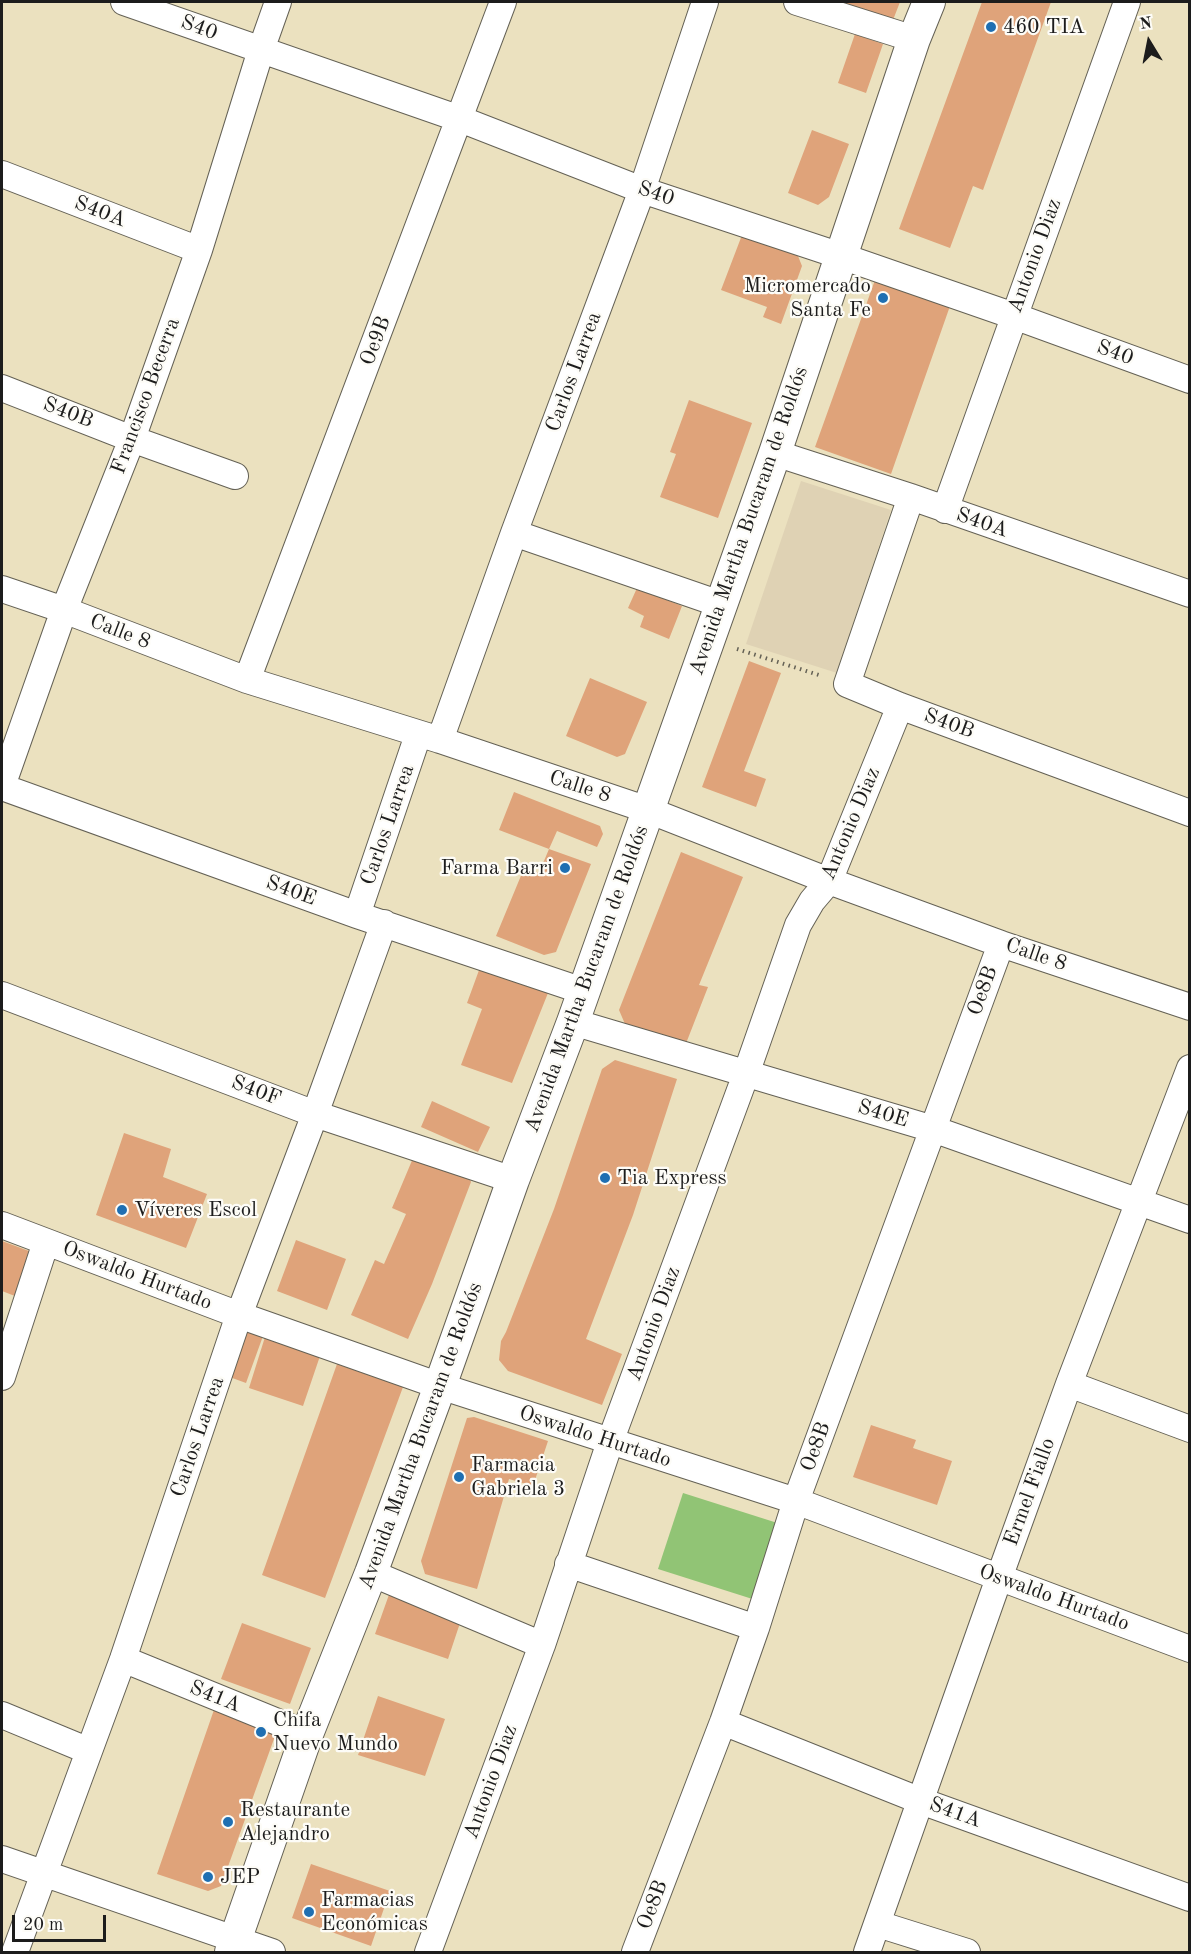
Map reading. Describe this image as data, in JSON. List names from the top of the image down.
{
  "streets": {
    "street": [
      "S40",
      "S40A",
      "Antonio Diaz",
      "Oe9B",
      "Carlos Larrea",
      "Francisco Becerra",
      "S40B",
      "Avenida Martha Bucaram de Roldós",
      "Calle 8",
      "S40E",
      "Oe8B",
      "S40F",
      "Oswaldo Hurtado",
      "Ermel Fiallo",
      "S41A"
    ]
  },
  "crossings": [
    ["S40", "Antonio Diaz"],
    ["S40", "Oe9B"],
    ["S40", "Carlos Larrea"],
    ["S40", "Francisco Becerra"],
    ["S40", "Avenida Martha Bucaram de Roldós"],
    ["S40A", "Antonio Diaz"],
    ["S40A", "Francisco Becerra"],
    ["S40A", "Avenida Martha Bucaram de Roldós"],
    ["Antonio Diaz", "S40B"],
    ["Antonio Diaz", "Calle 8"],
    ["Antonio Diaz", "S40E"],
    ["Antonio Diaz", "Oswaldo Hurtado"],
    ["Oe9B", "Calle 8"],
    ["Carlos Larrea", "Calle 8"],
    ["Carlos Larrea", "S40E"],
    ["Carlos Larrea", "S40F"],
    ["Carlos Larrea", "Oswaldo Hurtado"],
    ["Carlos Larrea", "S41A"],
    ["Francisco Becerra", "S40B"],
    ["Francisco Becerra", "Calle 8"],
    ["Francisco Becerra", "S40E"],
    ["Avenida Martha Bucaram de Roldós", "Calle 8"],
    ["Avenida Martha Bucaram de Roldós", "S40E"],
    ["Avenida Martha Bucaram de Roldós", "S40F"],
    ["Avenida Martha Bucaram de Roldós", "Oswaldo Hurtado"],
    ["Avenida Martha Bucaram de Roldós", "S41A"],
    ["Calle 8", "Oe8B"],
    ["S40E", "Oe8B"],
    ["S40E", "Ermel Fiallo"],
    ["Oe8B", "Oswaldo Hurtado"],
    ["Oe8B", "S41A"],
    ["Oswaldo Hurtado", "Ermel Fiallo"],
    ["Ermel Fiallo", "S41A"]
  ],
  "places": [
    "460 TIA",
    "Micromercado Santa Fe",
    "Farma Barri",
    "Tia Express",
    "Víveres Escol",
    "Farmacia Gabriela 3",
    "Chifa Nuevo Mundo",
    "Restaurante Alejandro",
    "JEP",
    "Farmacias Económicas"
  ],
  "scale_bar": "20 m",
  "north": "top"
}
